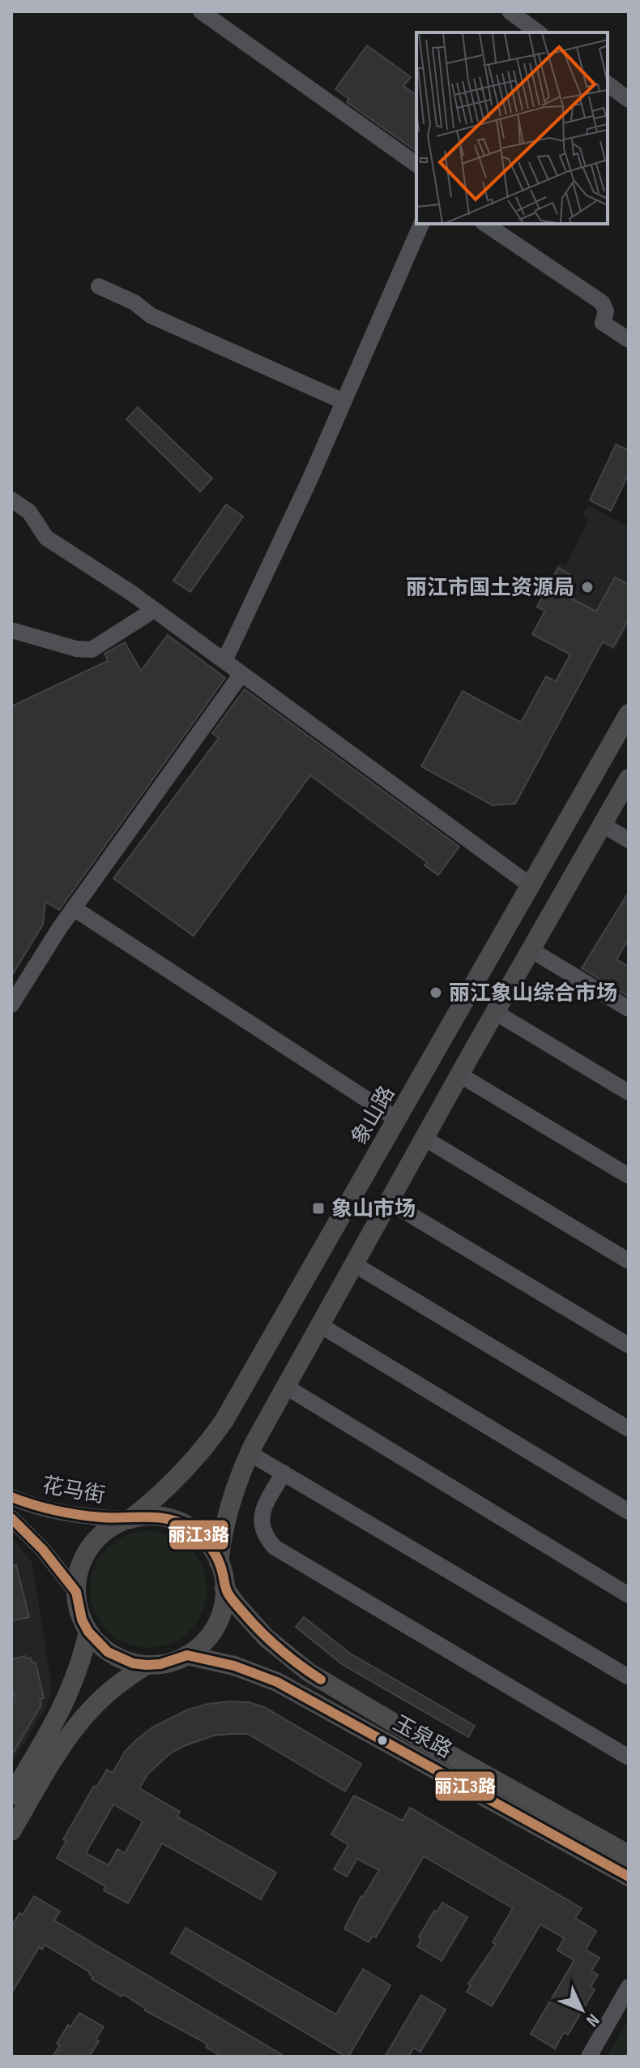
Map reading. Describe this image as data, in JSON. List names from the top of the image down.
{
  "streets": {
    "main road": ["象山路", "玉泉路"],
    "street": ["花马街"]
  },
  "crossings": [
    ["象山路", "花马街"],
    ["象山路", "玉泉路"],
    ["花马街", "玉泉路"]
  ],
  "places": {
    "other": ["丽江市国土资源局", "丽江象山综合市场"],
    "transit": ["象山市场"]
  },
  "lines": ["transit line 丽江3路"],
  "north": "bottom right"
}
